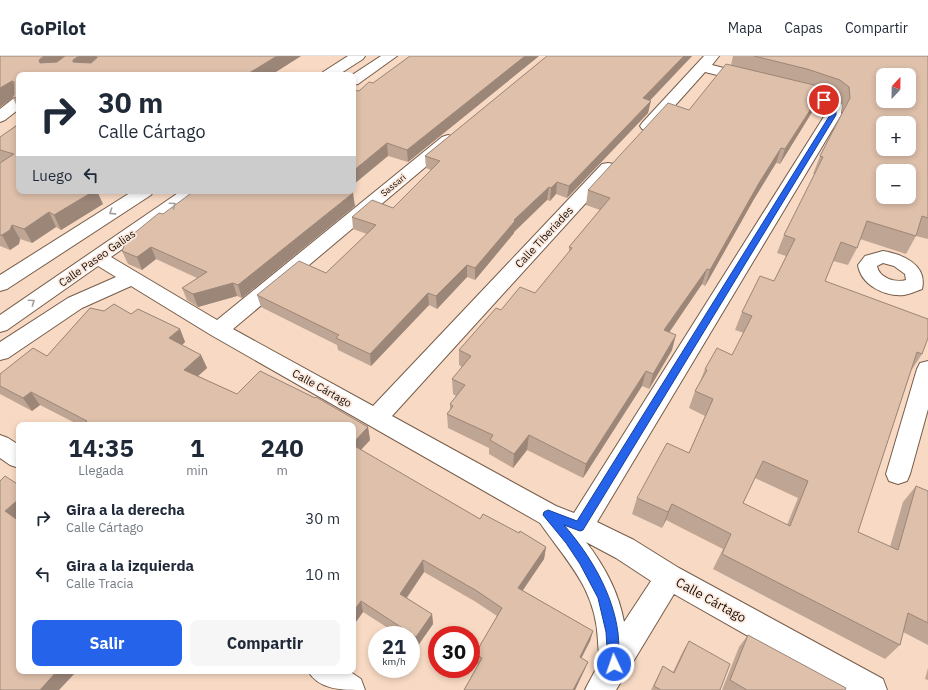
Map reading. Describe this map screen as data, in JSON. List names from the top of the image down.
{
  "streets": {
    "street": [
      "Sassari",
      "Calle Tiberiades",
      "Calle Paseo Galias",
      "Calle Cártago"
    ]
  },
  "crossings": [
    ["Sassari", "Calle Cártago"],
    ["Calle Tiberiades", "Calle Cártago"],
    ["Calle Paseo Galias", "Calle Cártago"]
  ],
  "north": "top",
  "page": {
    "header": "GoPilot",
    "nav": ["Mapa", "Capas", "Compartir"],
    "map_buttons": ["+", "−"],
    "turn": ["30 m", "Calle Cártago"],
    "then": "Luego",
    "eta": [
      "14:35",
      "Llegada",
      "1",
      "min",
      "240",
      "m"
    ],
    "list": [
      {
        "name": "Gira a la derecha",
        "note": "Calle Cártago",
        "value": "30 m"
      },
      {
        "name": "Gira a la izquierda",
        "note": "Calle Tracia",
        "value": "10 m"
      }
    ],
    "buttons": ["Salir", "Compartir"],
    "speed": "21 km/h",
    "limit": "30"
  }
}
